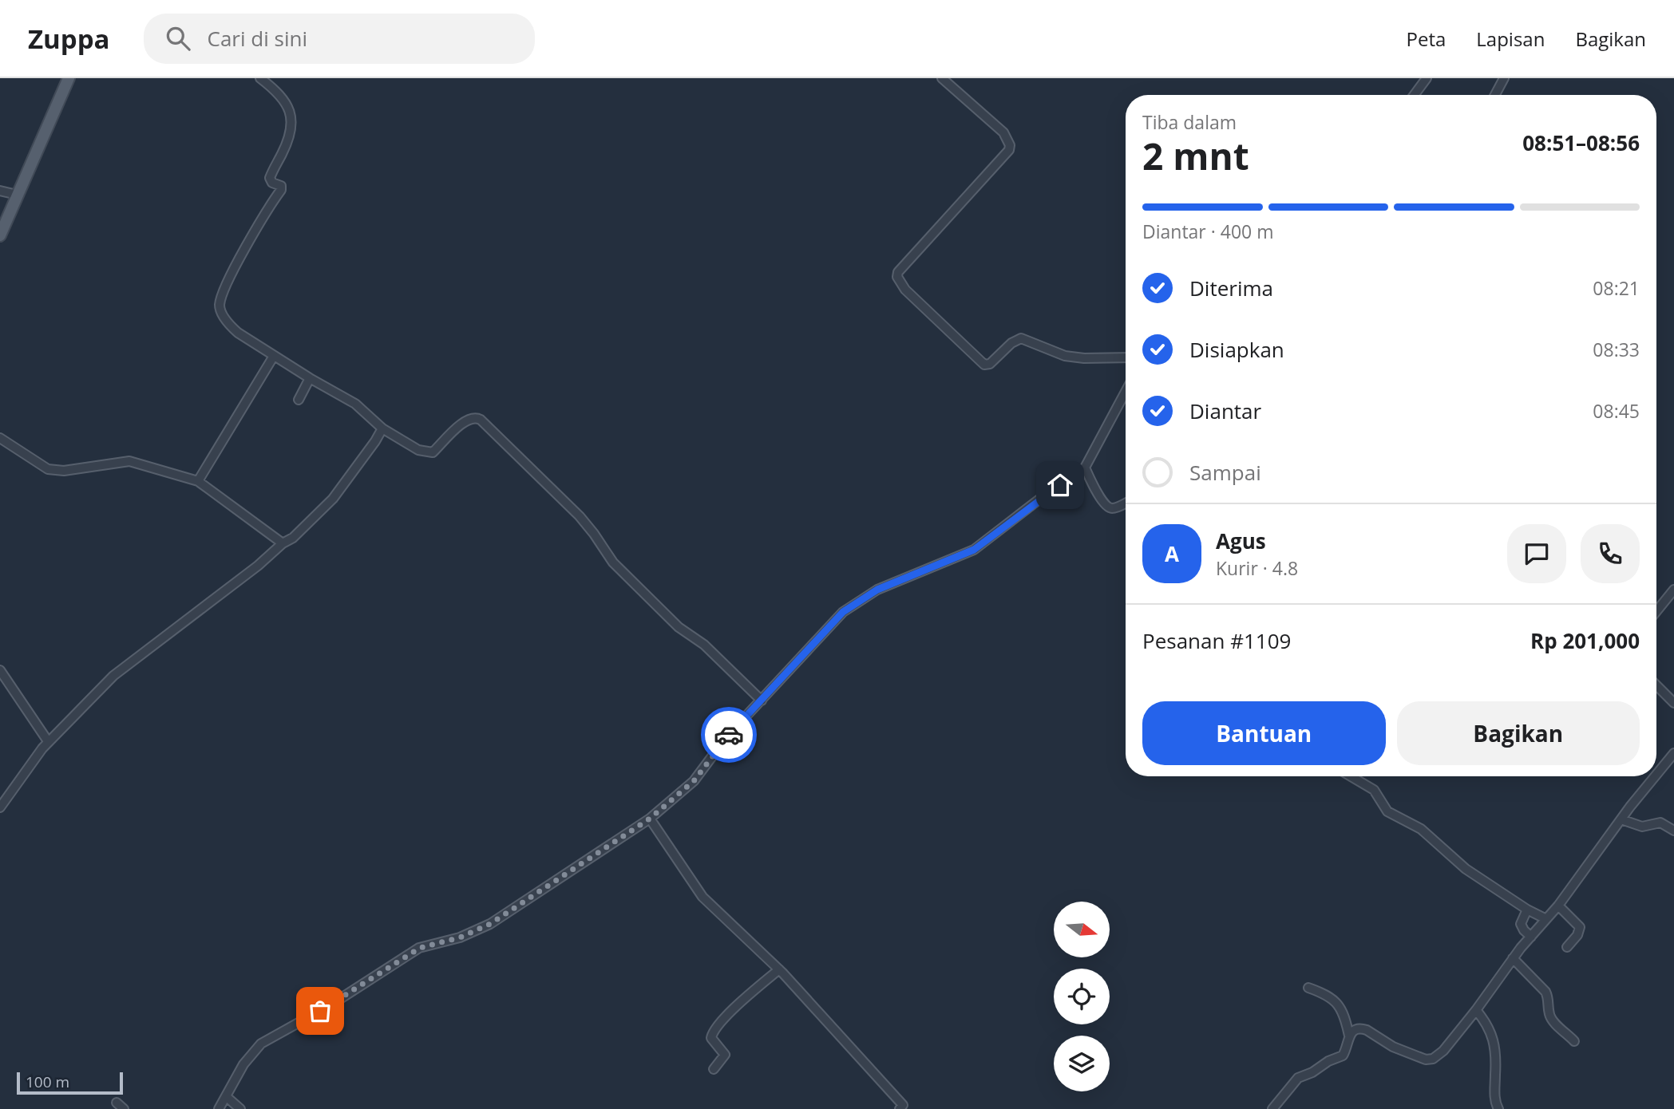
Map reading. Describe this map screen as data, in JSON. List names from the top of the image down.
{
  "scale_bar": "100 m",
  "north": "right",
  "page": {
    "header": "Zuppa",
    "search": "Cari di sini",
    "nav": ["Peta", "Lapisan", "Bagikan"],
    "heading": ["2 mnt", "Tiba dalam", "08:51–08:56"],
    "panel": [
      "Agus",
      "Kurir · 4.8",
      "Pesanan #1109",
      "Rp 201,000"
    ],
    "bar": "Diantar · 400 m",
    "list": [
      ["Diterima", "08:21"],
      ["Disiapkan", "08:33"],
      ["Diantar", "08:45"],
      "Sampai"
    ],
    "round": "A",
    "buttons": ["Bantuan", "Bagikan"],
    "scale": "100 m"
  }
}
